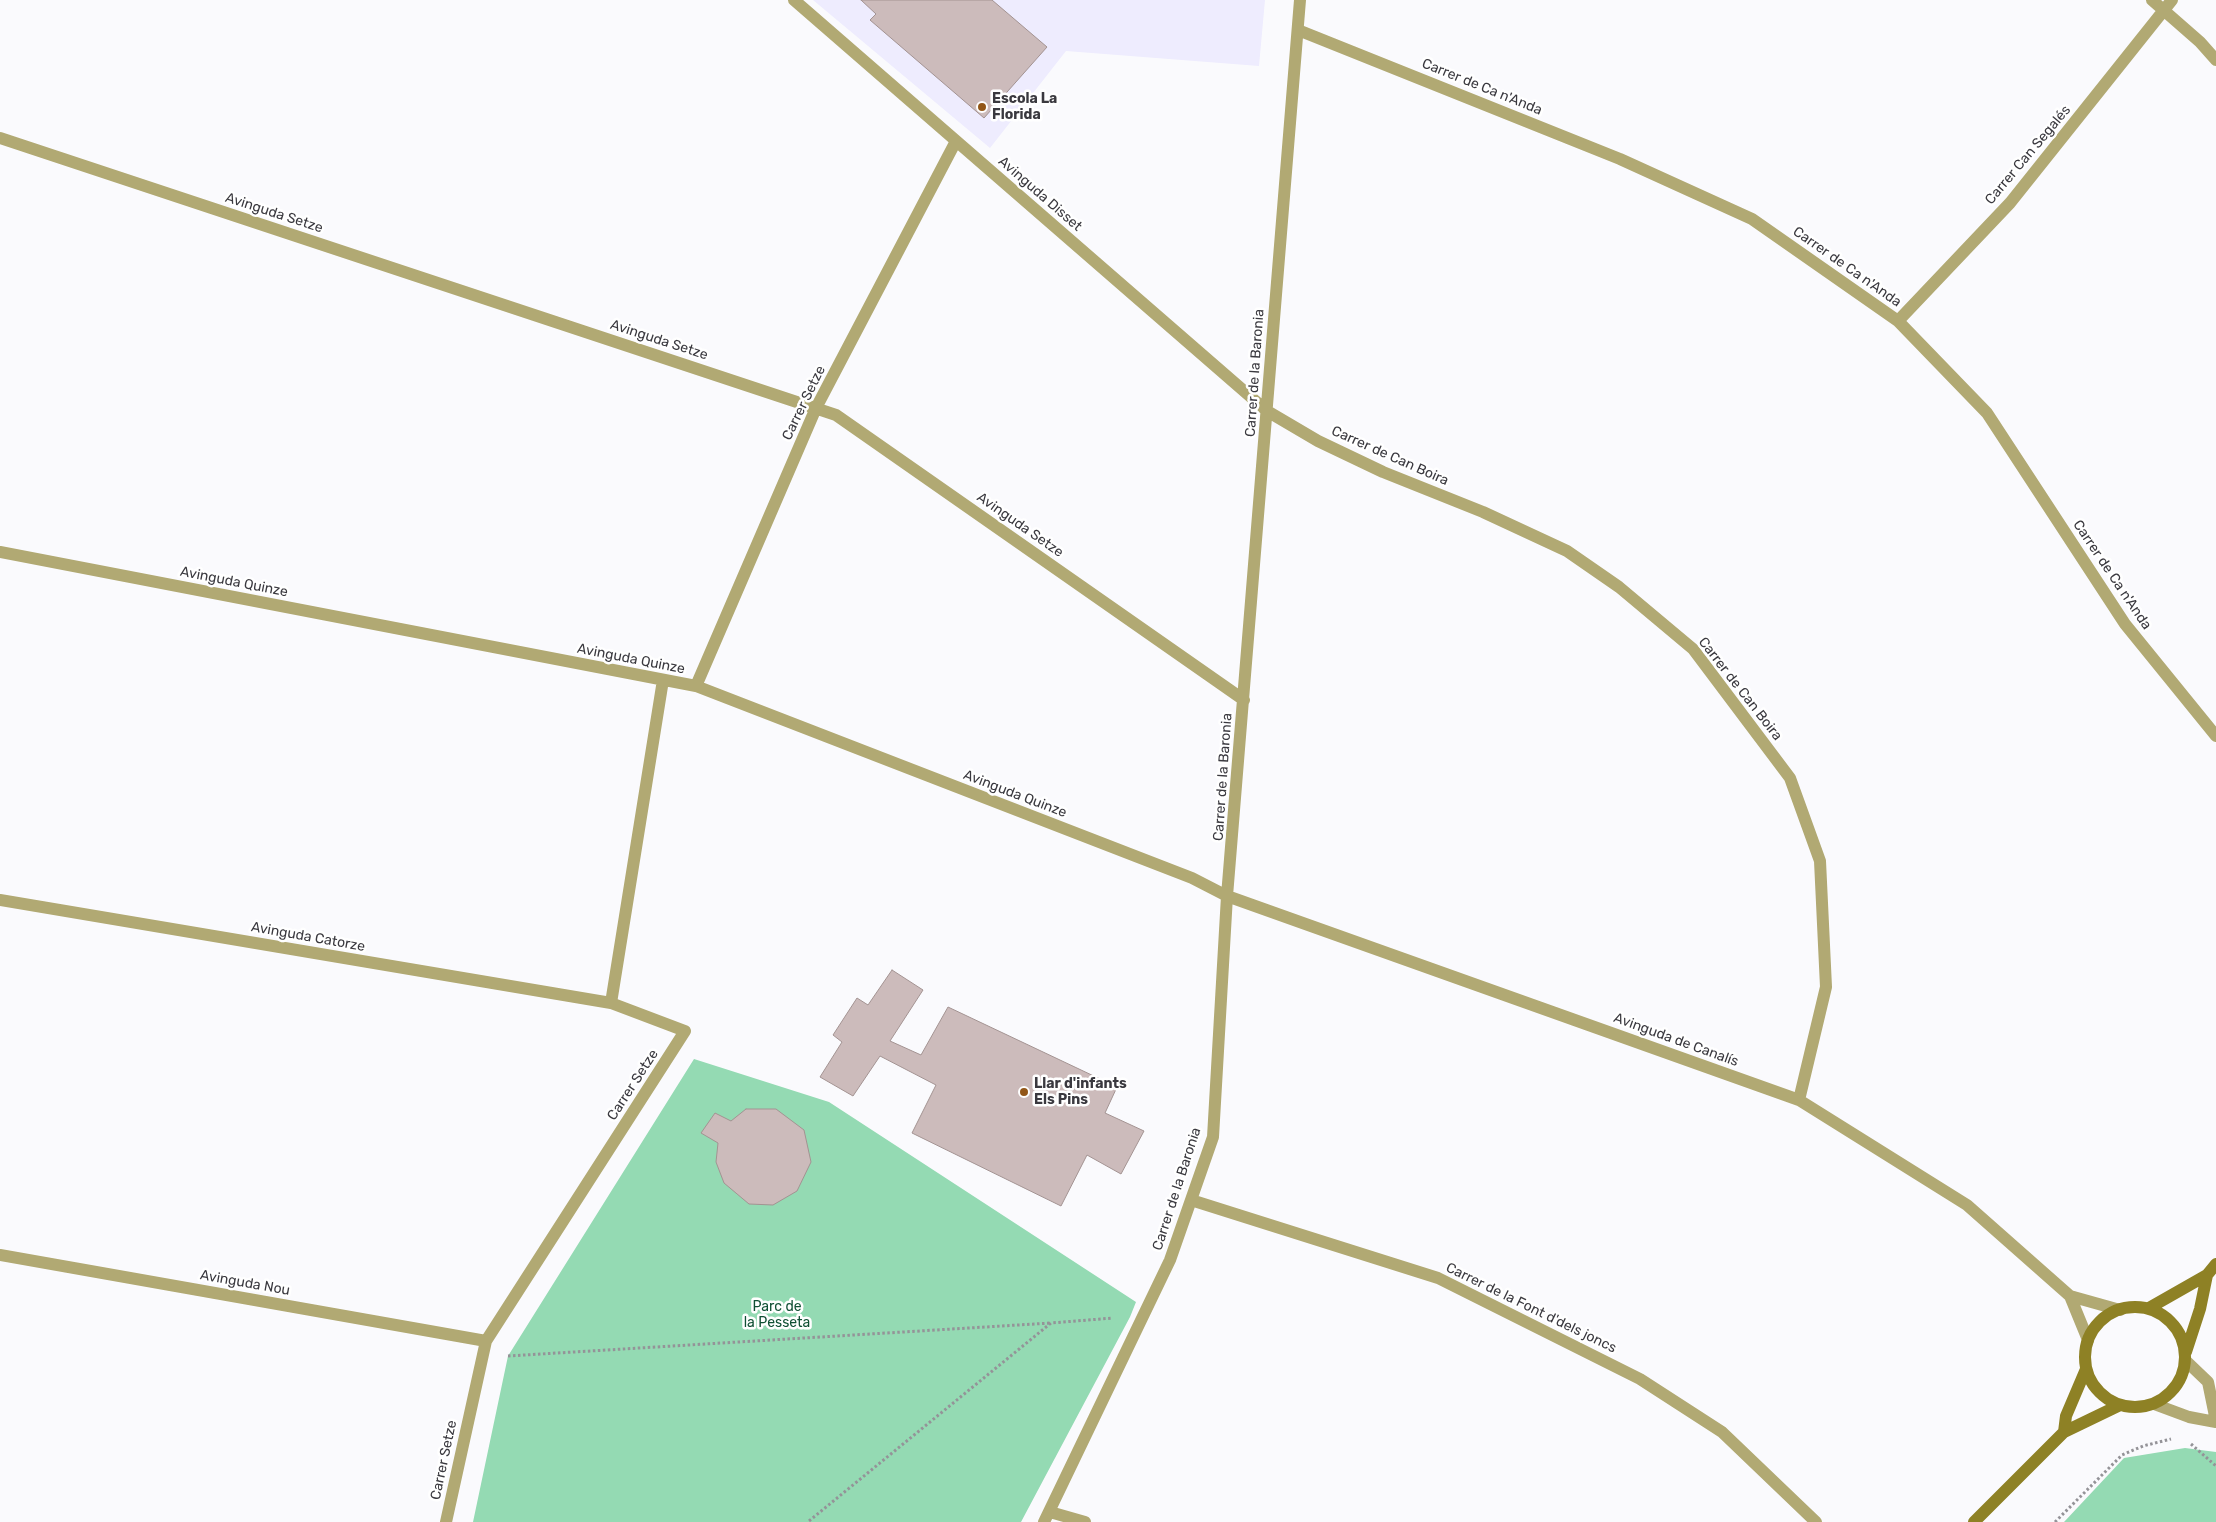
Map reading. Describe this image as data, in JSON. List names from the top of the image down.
{
  "streets": {
    "street": [
      "Carrer de Ca n'Anda",
      "Carrer Can Segalés",
      "Avinguda Disset",
      "Avinguda Setze",
      "Carrer de la Baronia",
      "Carrer Setze",
      "Carrer de Can Boira",
      "Avinguda Quinze",
      "Avinguda Catorze",
      "Avinguda de Canalís",
      "Avinguda Nou",
      "Carrer de la Font d'dels joncs"
    ]
  },
  "crossings": [
    ["Carrer de Ca n'Anda", "Carrer Can Segalés"],
    ["Carrer de Ca n'Anda", "Carrer de la Baronia"],
    ["Avinguda Disset", "Carrer de la Baronia"],
    ["Avinguda Disset", "Carrer Setze"],
    ["Avinguda Disset", "Carrer de Can Boira"],
    ["Avinguda Setze", "Carrer de la Baronia"],
    ["Avinguda Setze", "Carrer Setze"],
    ["Carrer de la Baronia", "Carrer de Can Boira"],
    ["Carrer de la Baronia", "Avinguda Quinze"],
    ["Carrer de la Baronia", "Avinguda de Canalís"],
    ["Carrer de la Baronia", "Carrer de la Font d'dels joncs"],
    ["Carrer Setze", "Avinguda Quinze"],
    ["Carrer Setze", "Avinguda Catorze"],
    ["Carrer Setze", "Avinguda Nou"],
    ["Carrer de Can Boira", "Avinguda de Canalís"],
    ["Avinguda Quinze", "Avinguda de Canalís"]
  ],
  "parks": ["Parc de la Pesseta"],
  "places": ["Escola La Florida", "Llar d'infants Els Pins"]
}
